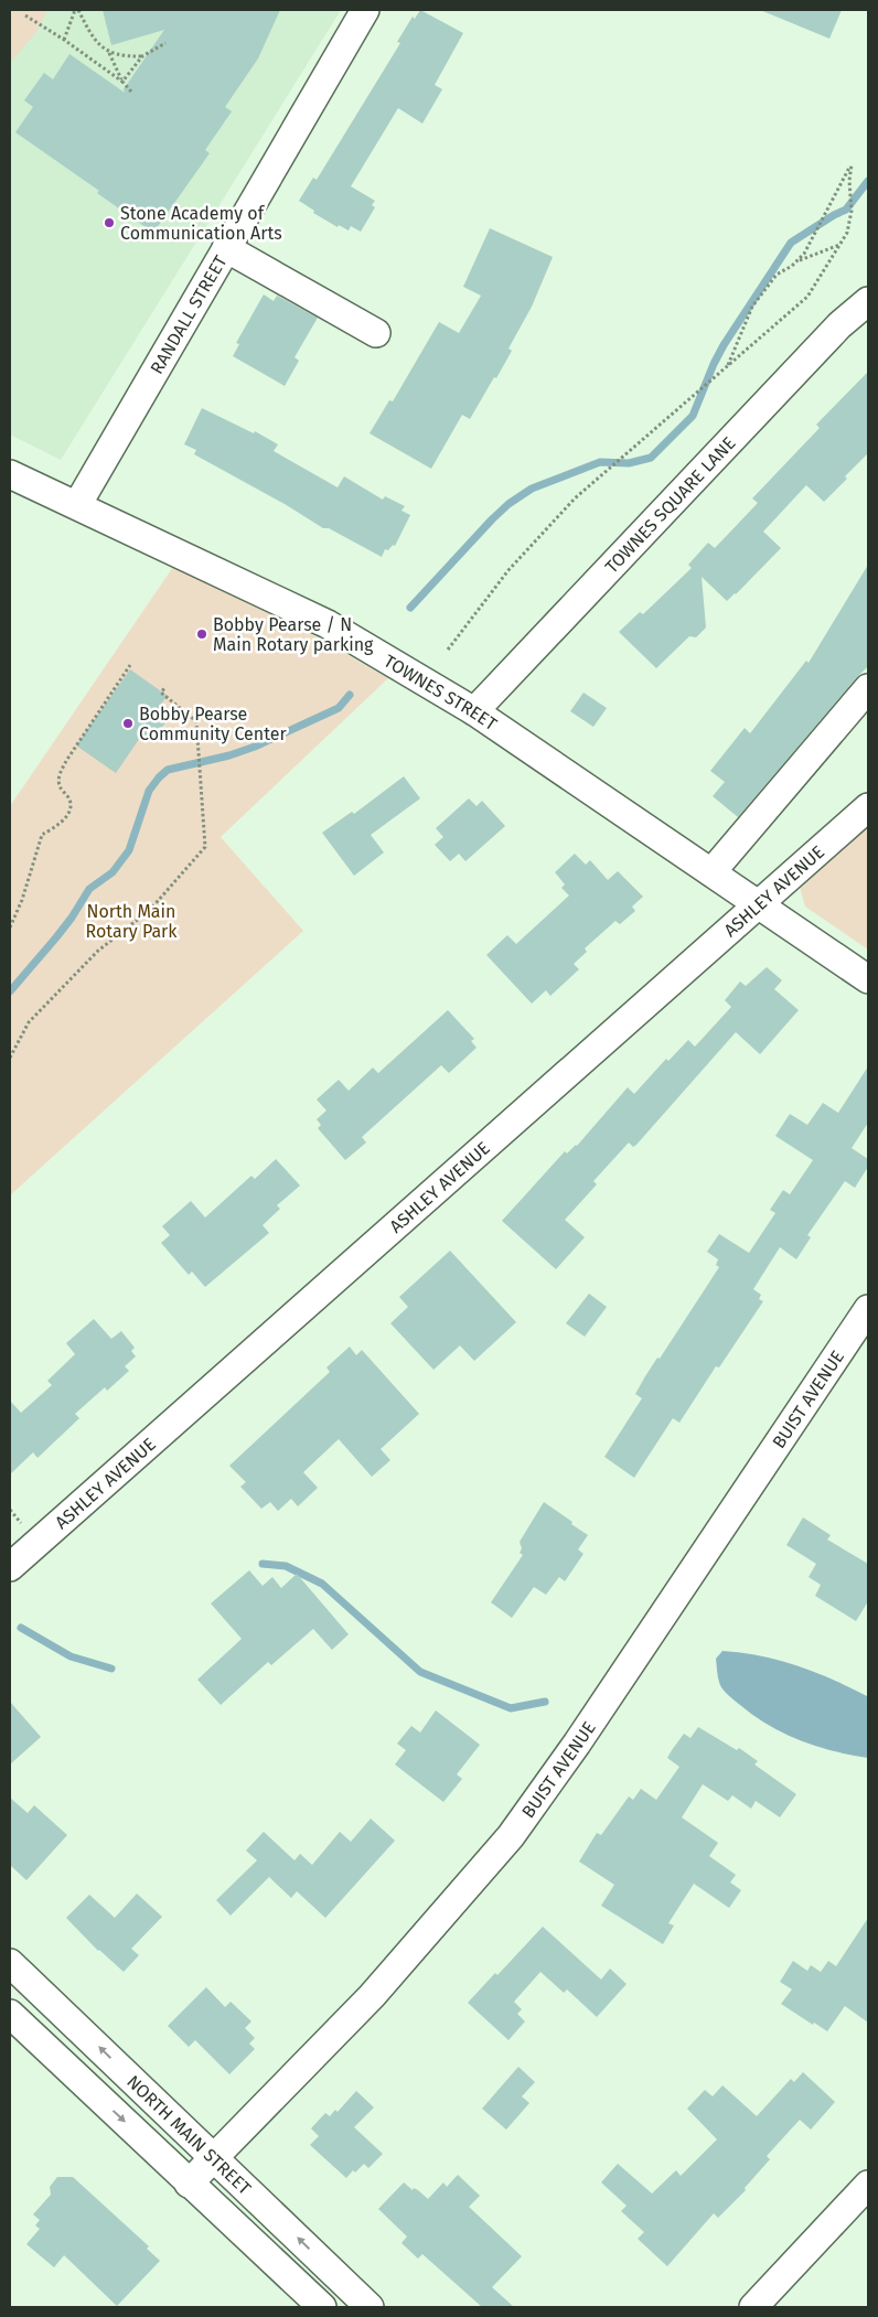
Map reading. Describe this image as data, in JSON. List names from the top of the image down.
{
  "streets": {
    "street": [
      "RANDALL STREET",
      "TOWNES SQUARE LANE",
      "TOWNES STREET",
      "ASHLEY AVENUE",
      "BUIST AVENUE",
      "NORTH MAIN STREET"
    ]
  },
  "crossings": [
    ["RANDALL STREET", "TOWNES STREET"],
    ["TOWNES SQUARE LANE", "TOWNES STREET"],
    ["TOWNES STREET", "ASHLEY AVENUE"],
    ["BUIST AVENUE", "NORTH MAIN STREET"]
  ],
  "parks": ["North Main Rotary Park"],
  "places": ["Stone Academy of Communication Arts", "Bobby Pearse / N Main Rotary parking", "Bobby Pearse Community Center"]
}
